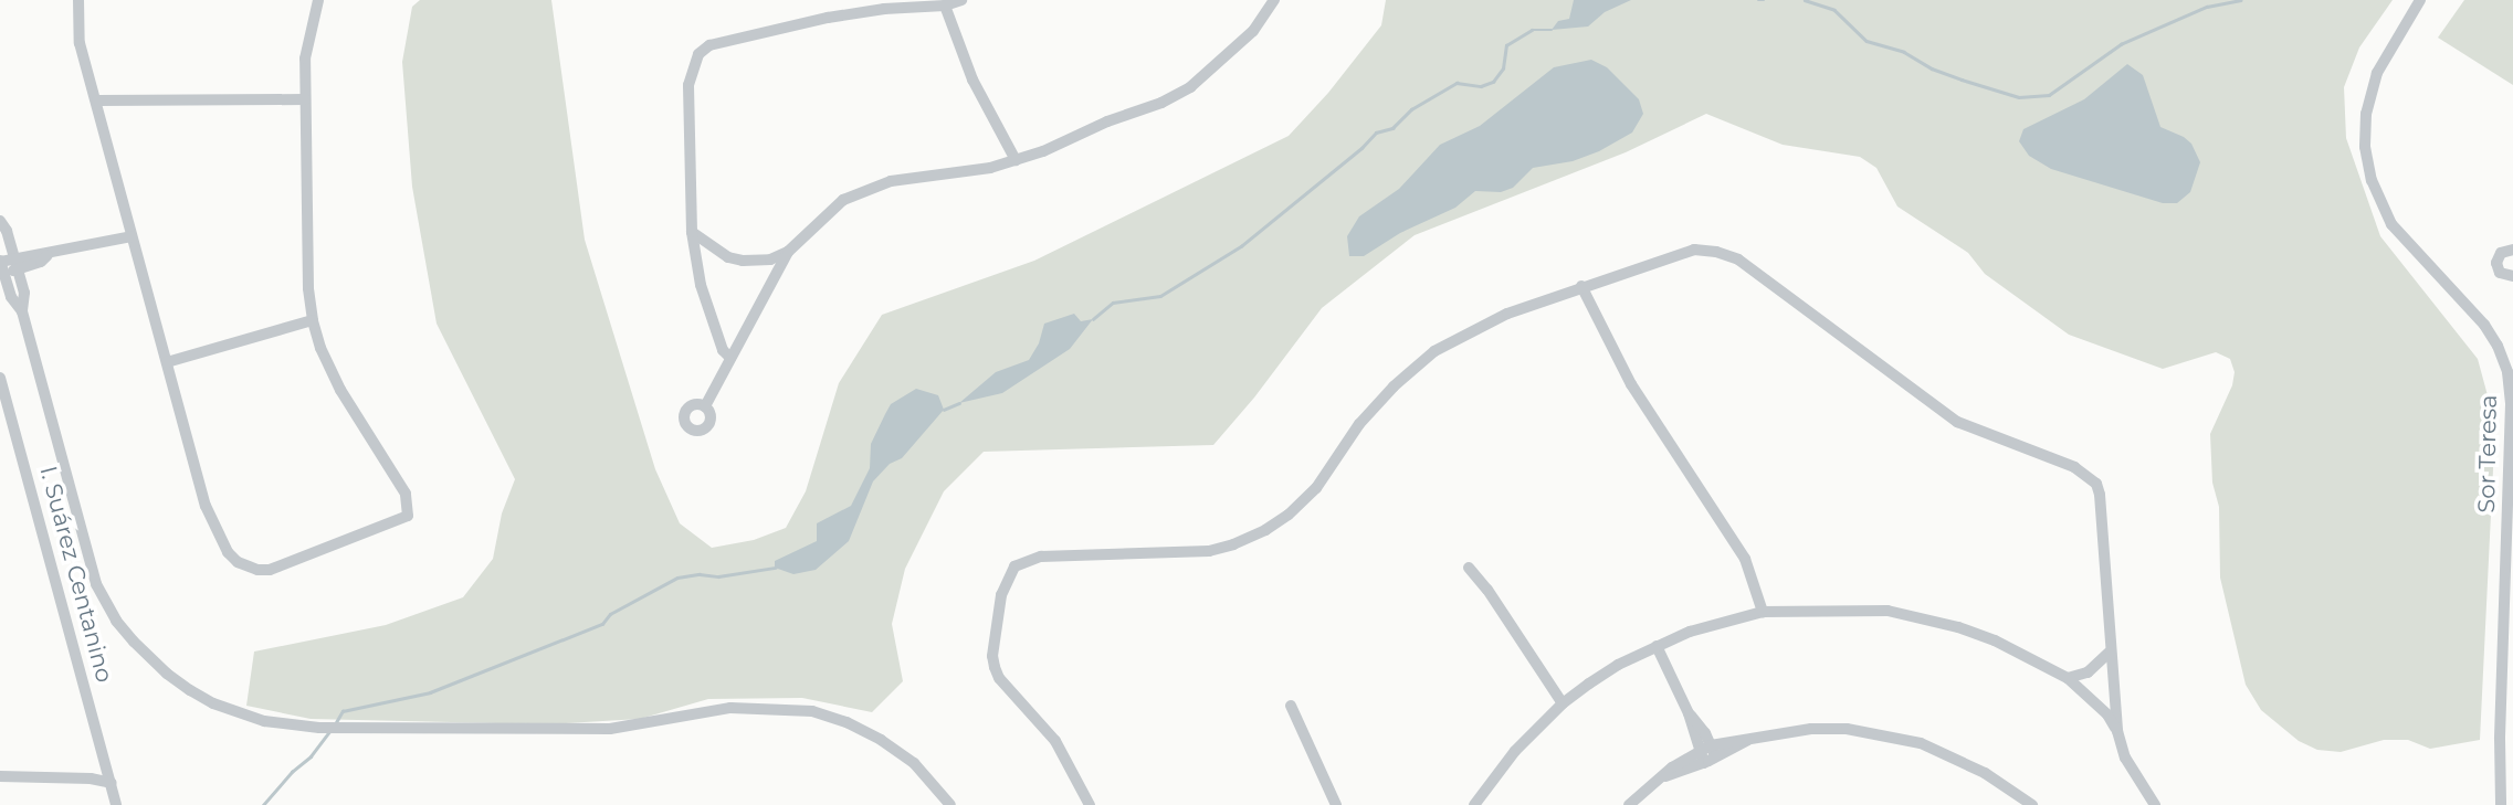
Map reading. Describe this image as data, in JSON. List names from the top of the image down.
{
  "streets": {
    "street": ["Sor Teresa", "I. Suárez Centanino"]
  }
}
